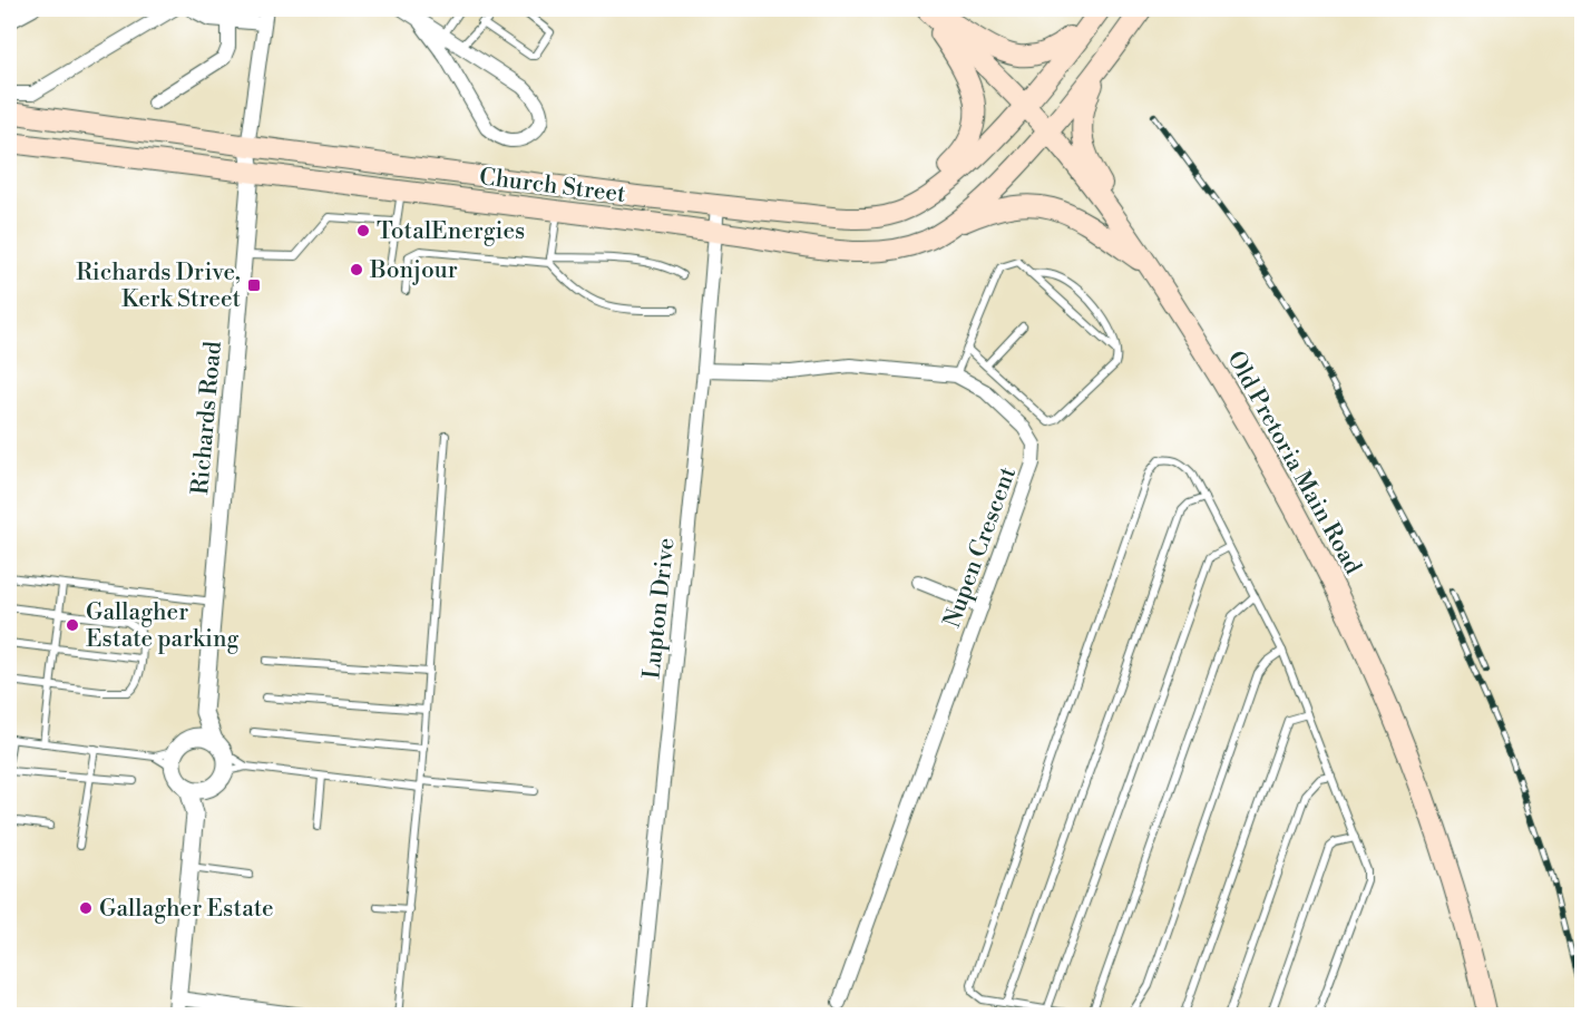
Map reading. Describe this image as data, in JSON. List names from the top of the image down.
{
  "streets": {
    "main road": ["Church Street", "Old Pretoria Main Road"],
    "street": ["Richards Road", "Nupen Crescent", "Lupton Drive"]
  },
  "crossings": [
    ["Church Street", "Richards Road"],
    ["Church Street", "Old Pretoria Main Road"],
    ["Church Street", "Lupton Drive"],
    ["Nupen Crescent", "Lupton Drive"]
  ],
  "places": {
    "other": [
      "TotalEnergies",
      "Bonjour",
      "Gallagher Estate parking",
      "Gallagher Estate"
    ],
    "transit": ["Richards Drive, Kerk Street"]
  }
}
